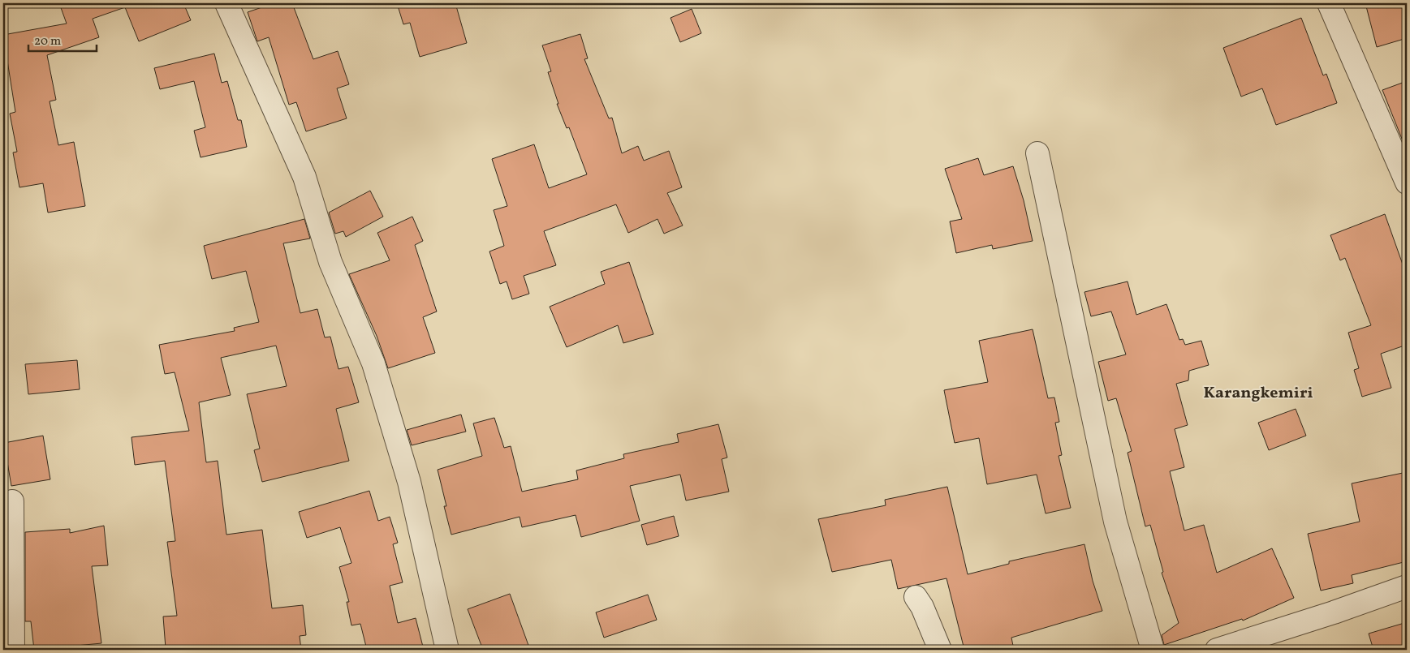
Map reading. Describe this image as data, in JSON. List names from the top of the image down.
{
  "districts": ["Karangkemiri"],
  "scale_bar": "20 m"
}
